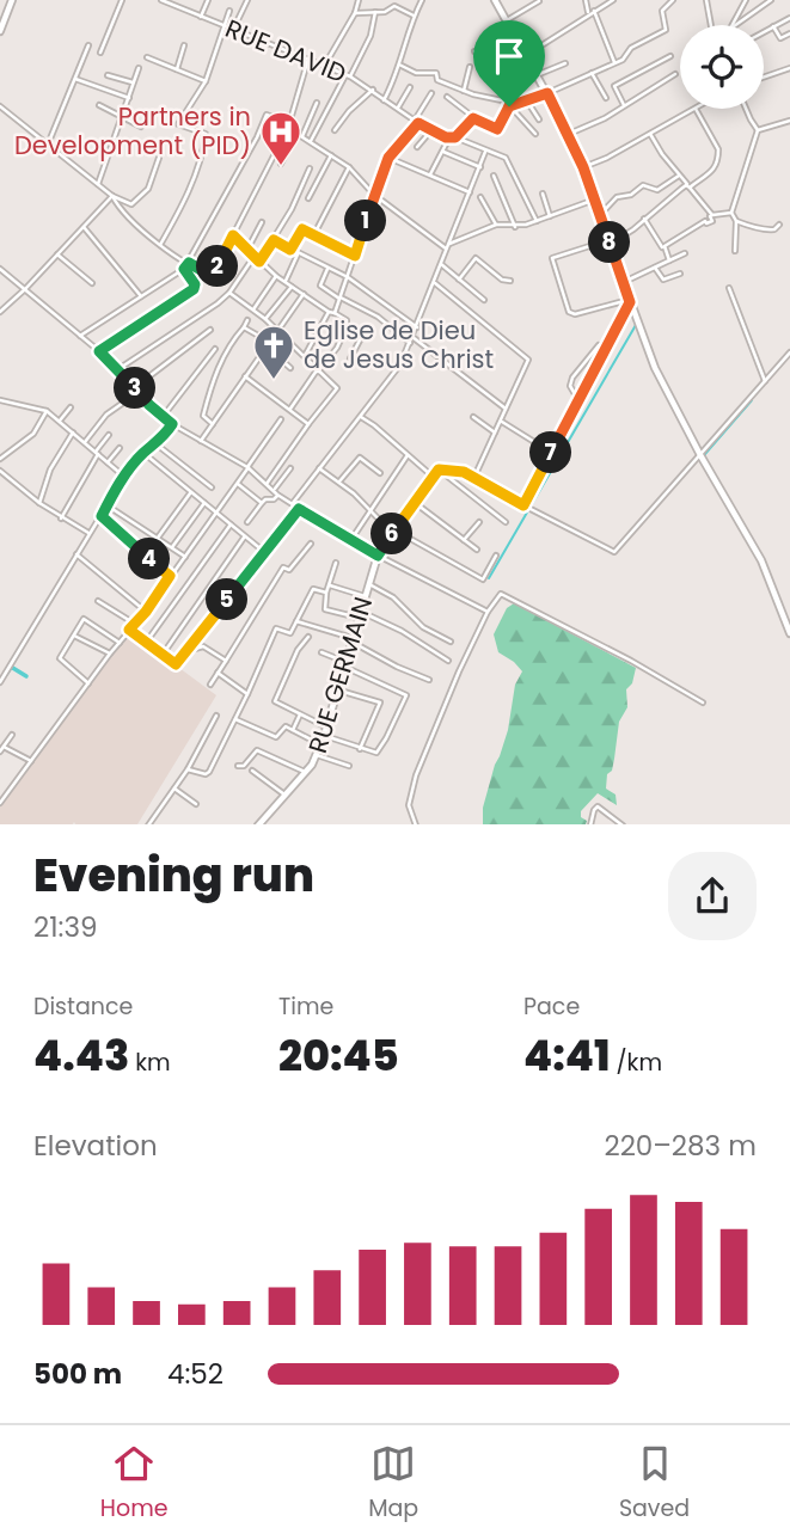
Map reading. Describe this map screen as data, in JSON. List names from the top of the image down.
{
  "streets": {
    "street": ["RUE DAVID", "RUE GERMAIN"]
  },
  "places": {
    "hospital": ["Partners in Development (PID)"],
    "church": ["Eglise de Dieu de Jesus Christ"]
  },
  "page": {
    "pins": [
      "1",
      "8",
      "2",
      "3",
      "7",
      "6",
      "4",
      "5"
    ],
    "heading": ["Evening run", "21:39"],
    "stats": [
      ["Distance", "4.43 km"],
      ["Time", "20:45"],
      ["Pace", "4:41 /km"]
    ],
    "chart": ["Elevation", "220–283 m"],
    "list": [
      {
        "name": "500 m",
        "note": "4:52"
      }
    ],
    "tabs": ["Home", "Map", "Saved"]
  }
}
